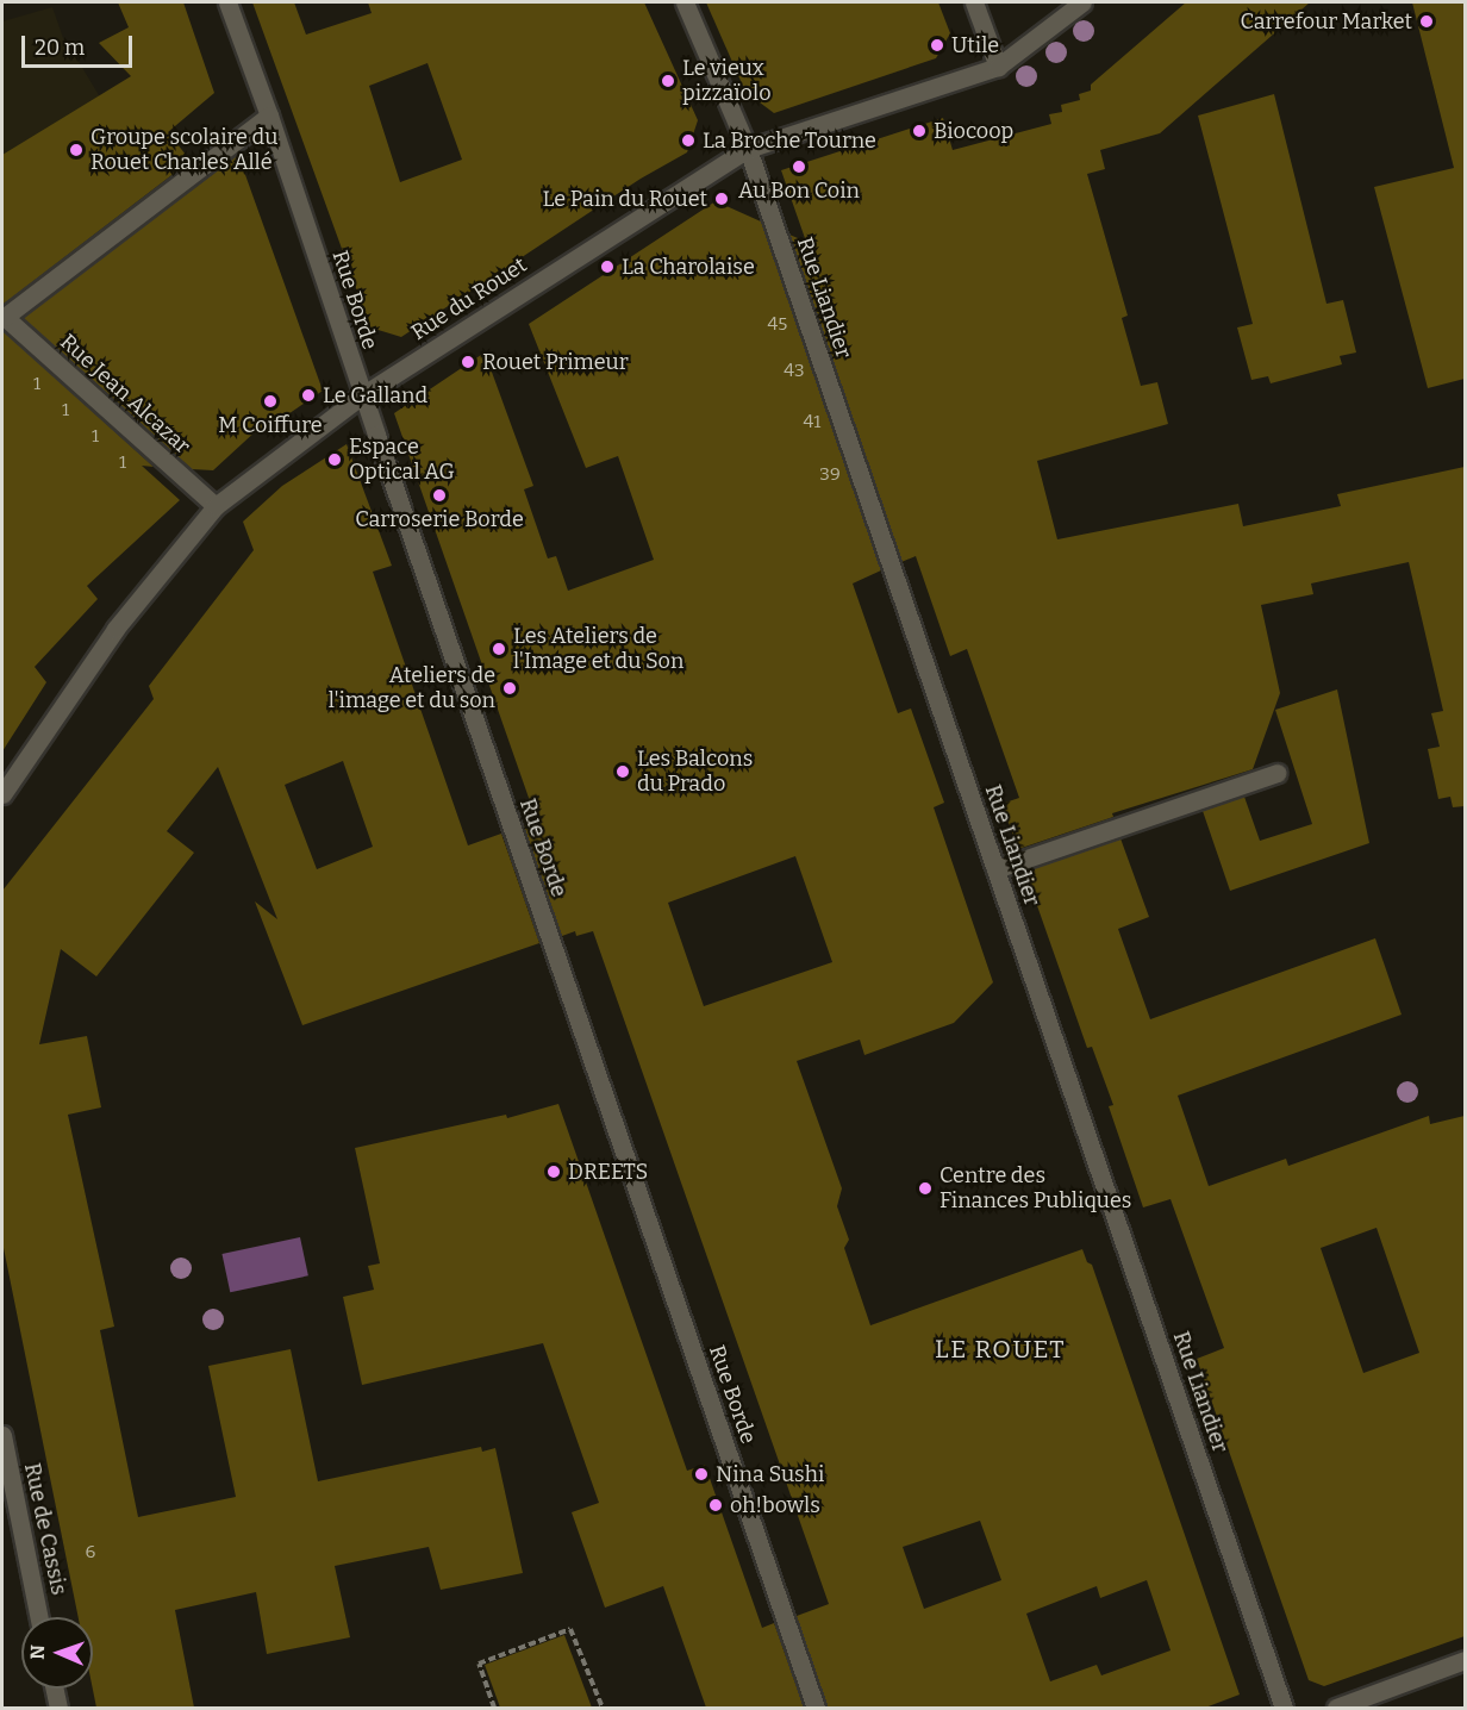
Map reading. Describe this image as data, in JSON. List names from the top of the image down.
{
  "streets": {
    "street": [
      "Rue Liandier",
      "Rue du Rouet",
      "Rue Borde",
      "Rue Jean Alcazar",
      "Rue de Cassis"
    ]
  },
  "crossings": [
    ["Rue Liandier", "Rue du Rouet"],
    ["Rue du Rouet", "Rue Borde"],
    ["Rue du Rouet", "Rue Jean Alcazar"],
    ["Rue Borde", "Rue Jean Alcazar"]
  ],
  "districts": ["LE ROUET"],
  "places": [
    "Carrefour Market",
    "Utile",
    "Le vieux pizzaïolo",
    "Biocoop",
    "La Broche Tourne",
    "Groupe scolaire du Rouet Charles Allé",
    "Au Bon Coin",
    "Le Pain du Rouet",
    "La Charolaise",
    "Rouet Primeur",
    "Le Galland",
    "M Coiffure",
    "Espace Optical AG",
    "Carroserie Borde",
    "Les Ateliers de l'Image et du Son",
    "Ateliers de l'image et du son",
    "Les Balcons du Prado",
    "DREETS",
    "Centre des Finances Publiques",
    "Nina Sushi",
    "oh!bowls"
  ],
  "house_numbers": [
    "45",
    "43",
    "1",
    "1",
    "41",
    "1",
    "1",
    "39",
    "6"
  ],
  "scale_bar": "20 m",
  "north": "left"
}
